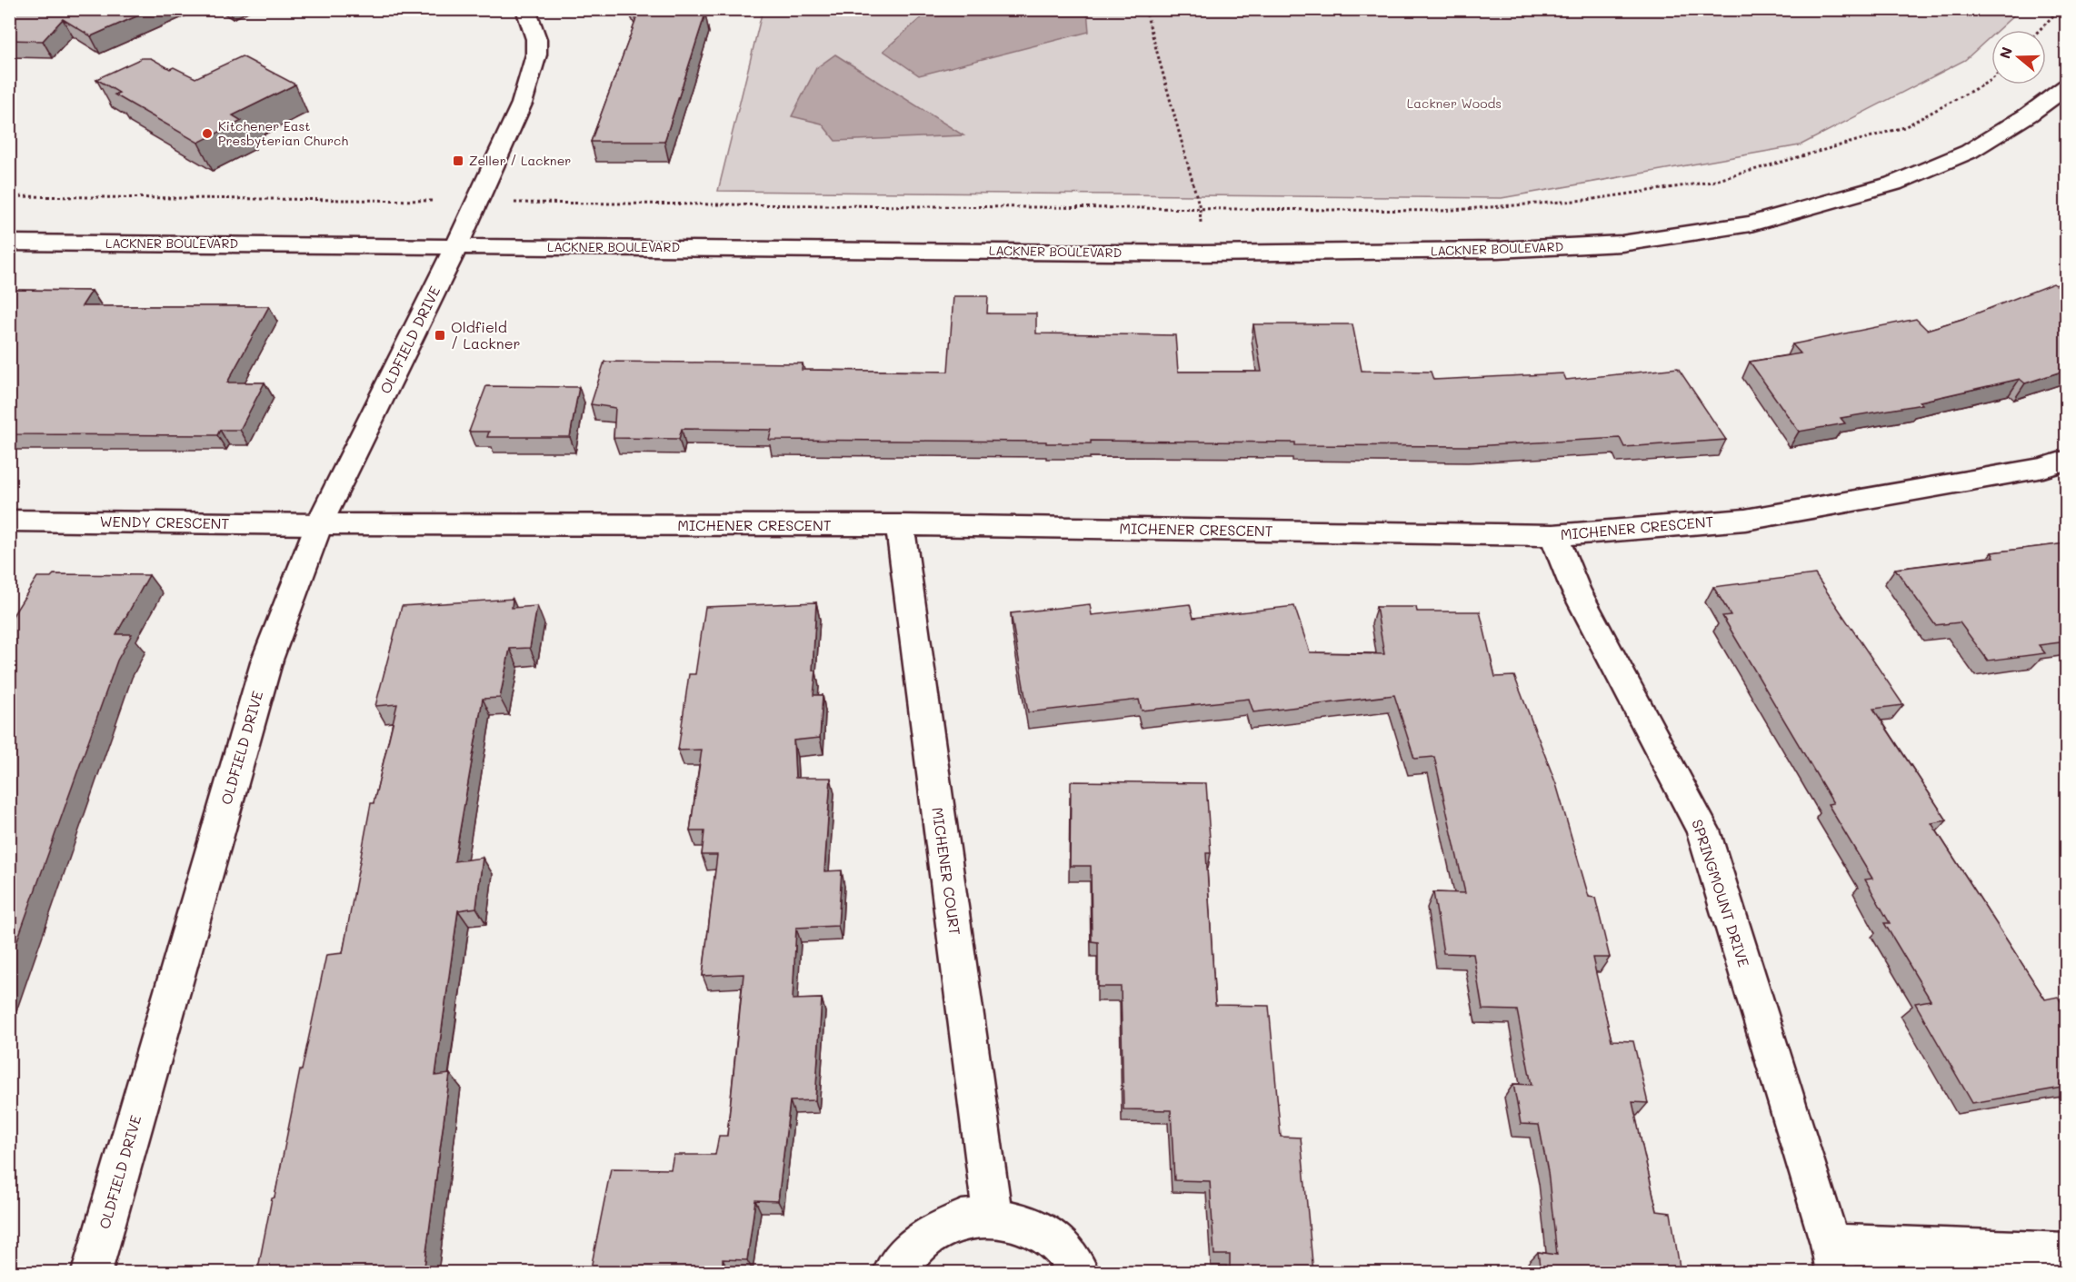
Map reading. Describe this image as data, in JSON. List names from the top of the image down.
{
  "streets": {
    "street": [
      "LACKNER BOULEVARD",
      "OLDFIELD DRIVE",
      "WENDY CRESCENT",
      "MICHENER CRESCENT",
      "MICHENER COURT",
      "SPRINGMOUNT DRIVE"
    ]
  },
  "crossings": [
    ["LACKNER BOULEVARD", "OLDFIELD DRIVE"],
    ["OLDFIELD DRIVE", "WENDY CRESCENT"],
    ["OLDFIELD DRIVE", "MICHENER CRESCENT"],
    ["WENDY CRESCENT", "MICHENER CRESCENT"],
    ["MICHENER CRESCENT", "MICHENER COURT"],
    ["MICHENER CRESCENT", "SPRINGMOUNT DRIVE"]
  ],
  "parks": ["Lackner Woods"],
  "places": {
    "other": ["Kitchener East Presbyterian Church"],
    "transit": ["Zeller / Lackner", "Oldfield / Lackner"]
  },
  "north": "left"
}
